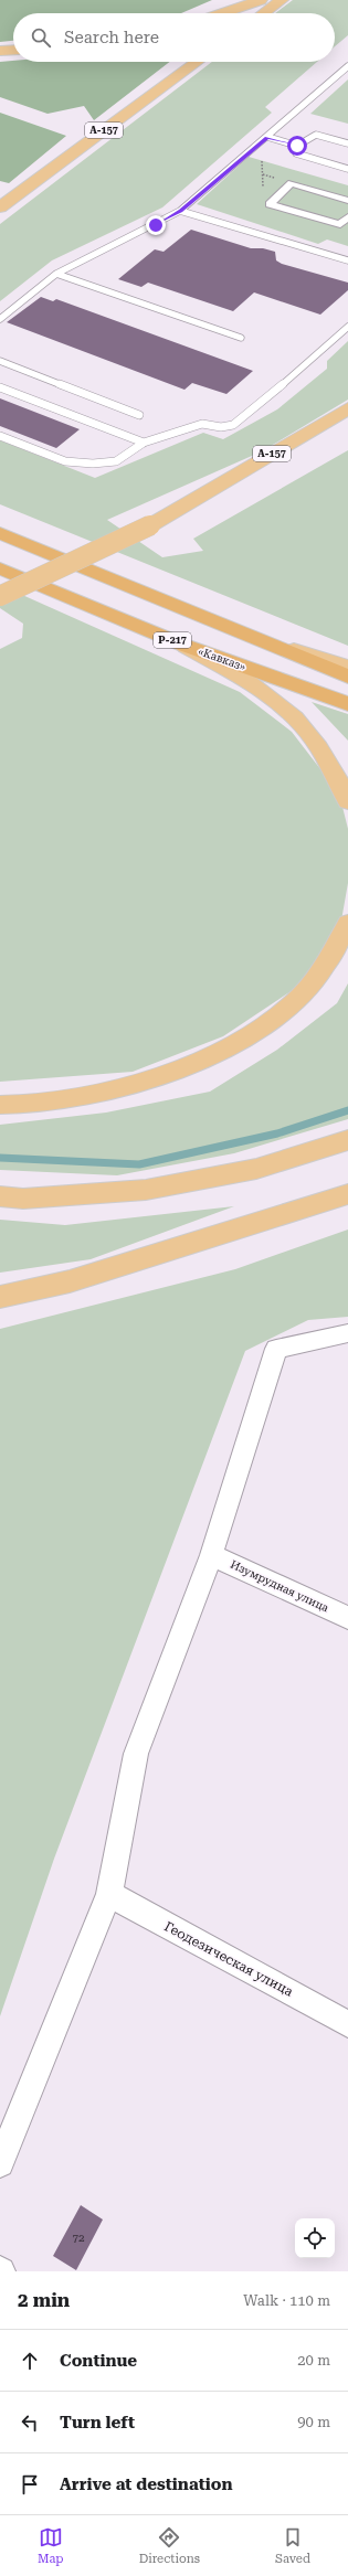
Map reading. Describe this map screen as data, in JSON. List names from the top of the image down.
{
  "streets": {
    "highway": ["Р-217", "«Кавказ»"],
    "main road": ["А-157"],
    "street": ["Изумрудная улица", "Геодезическая улица"]
  },
  "house_numbers": ["72"],
  "page": {
    "search": "Search here",
    "heading": ["2 min", "Walk · 110 m"],
    "list": [
      ["Continue", "20 m"],
      ["Turn left", "90 m"],
      "Arrive at destination"
    ],
    "nav": ["Map", "Directions", "Saved"]
  }
}
